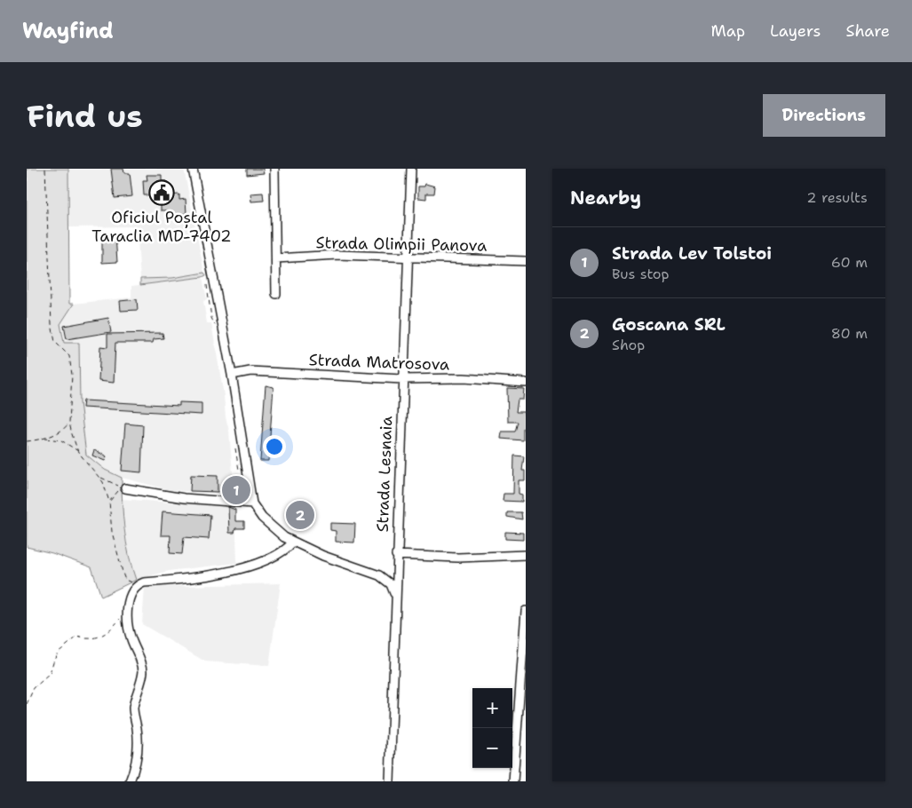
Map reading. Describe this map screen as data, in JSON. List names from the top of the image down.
{
  "streets": {
    "street": ["Strada Olimpii Panova", "Strada Matrosova", "Strada Lesnaia"]
  },
  "crossings": [
    ["Strada Olimpii Panova", "Strada Lesnaia"],
    ["Strada Matrosova", "Strada Lesnaia"]
  ],
  "places": {
    "public building": ["Oficiul Poștal Taraclia MD-7402"]
  },
  "page": {
    "header": "Wayfind",
    "nav": ["Map", "Layers", "Share"],
    "buttons": "Directions",
    "title": "Find us",
    "heading": ["Nearby", "2 results"],
    "list": [
      {
        "mark": "1",
        "name": "Strada Lev Tolstoi",
        "note": "Bus stop",
        "value": "60 m"
      },
      {
        "mark": "2",
        "name": "Goscana SRL",
        "note": "Shop",
        "value": "80 m"
      }
    ],
    "pins": ["1", "2"],
    "map_buttons": ["+", "−"]
  }
}
